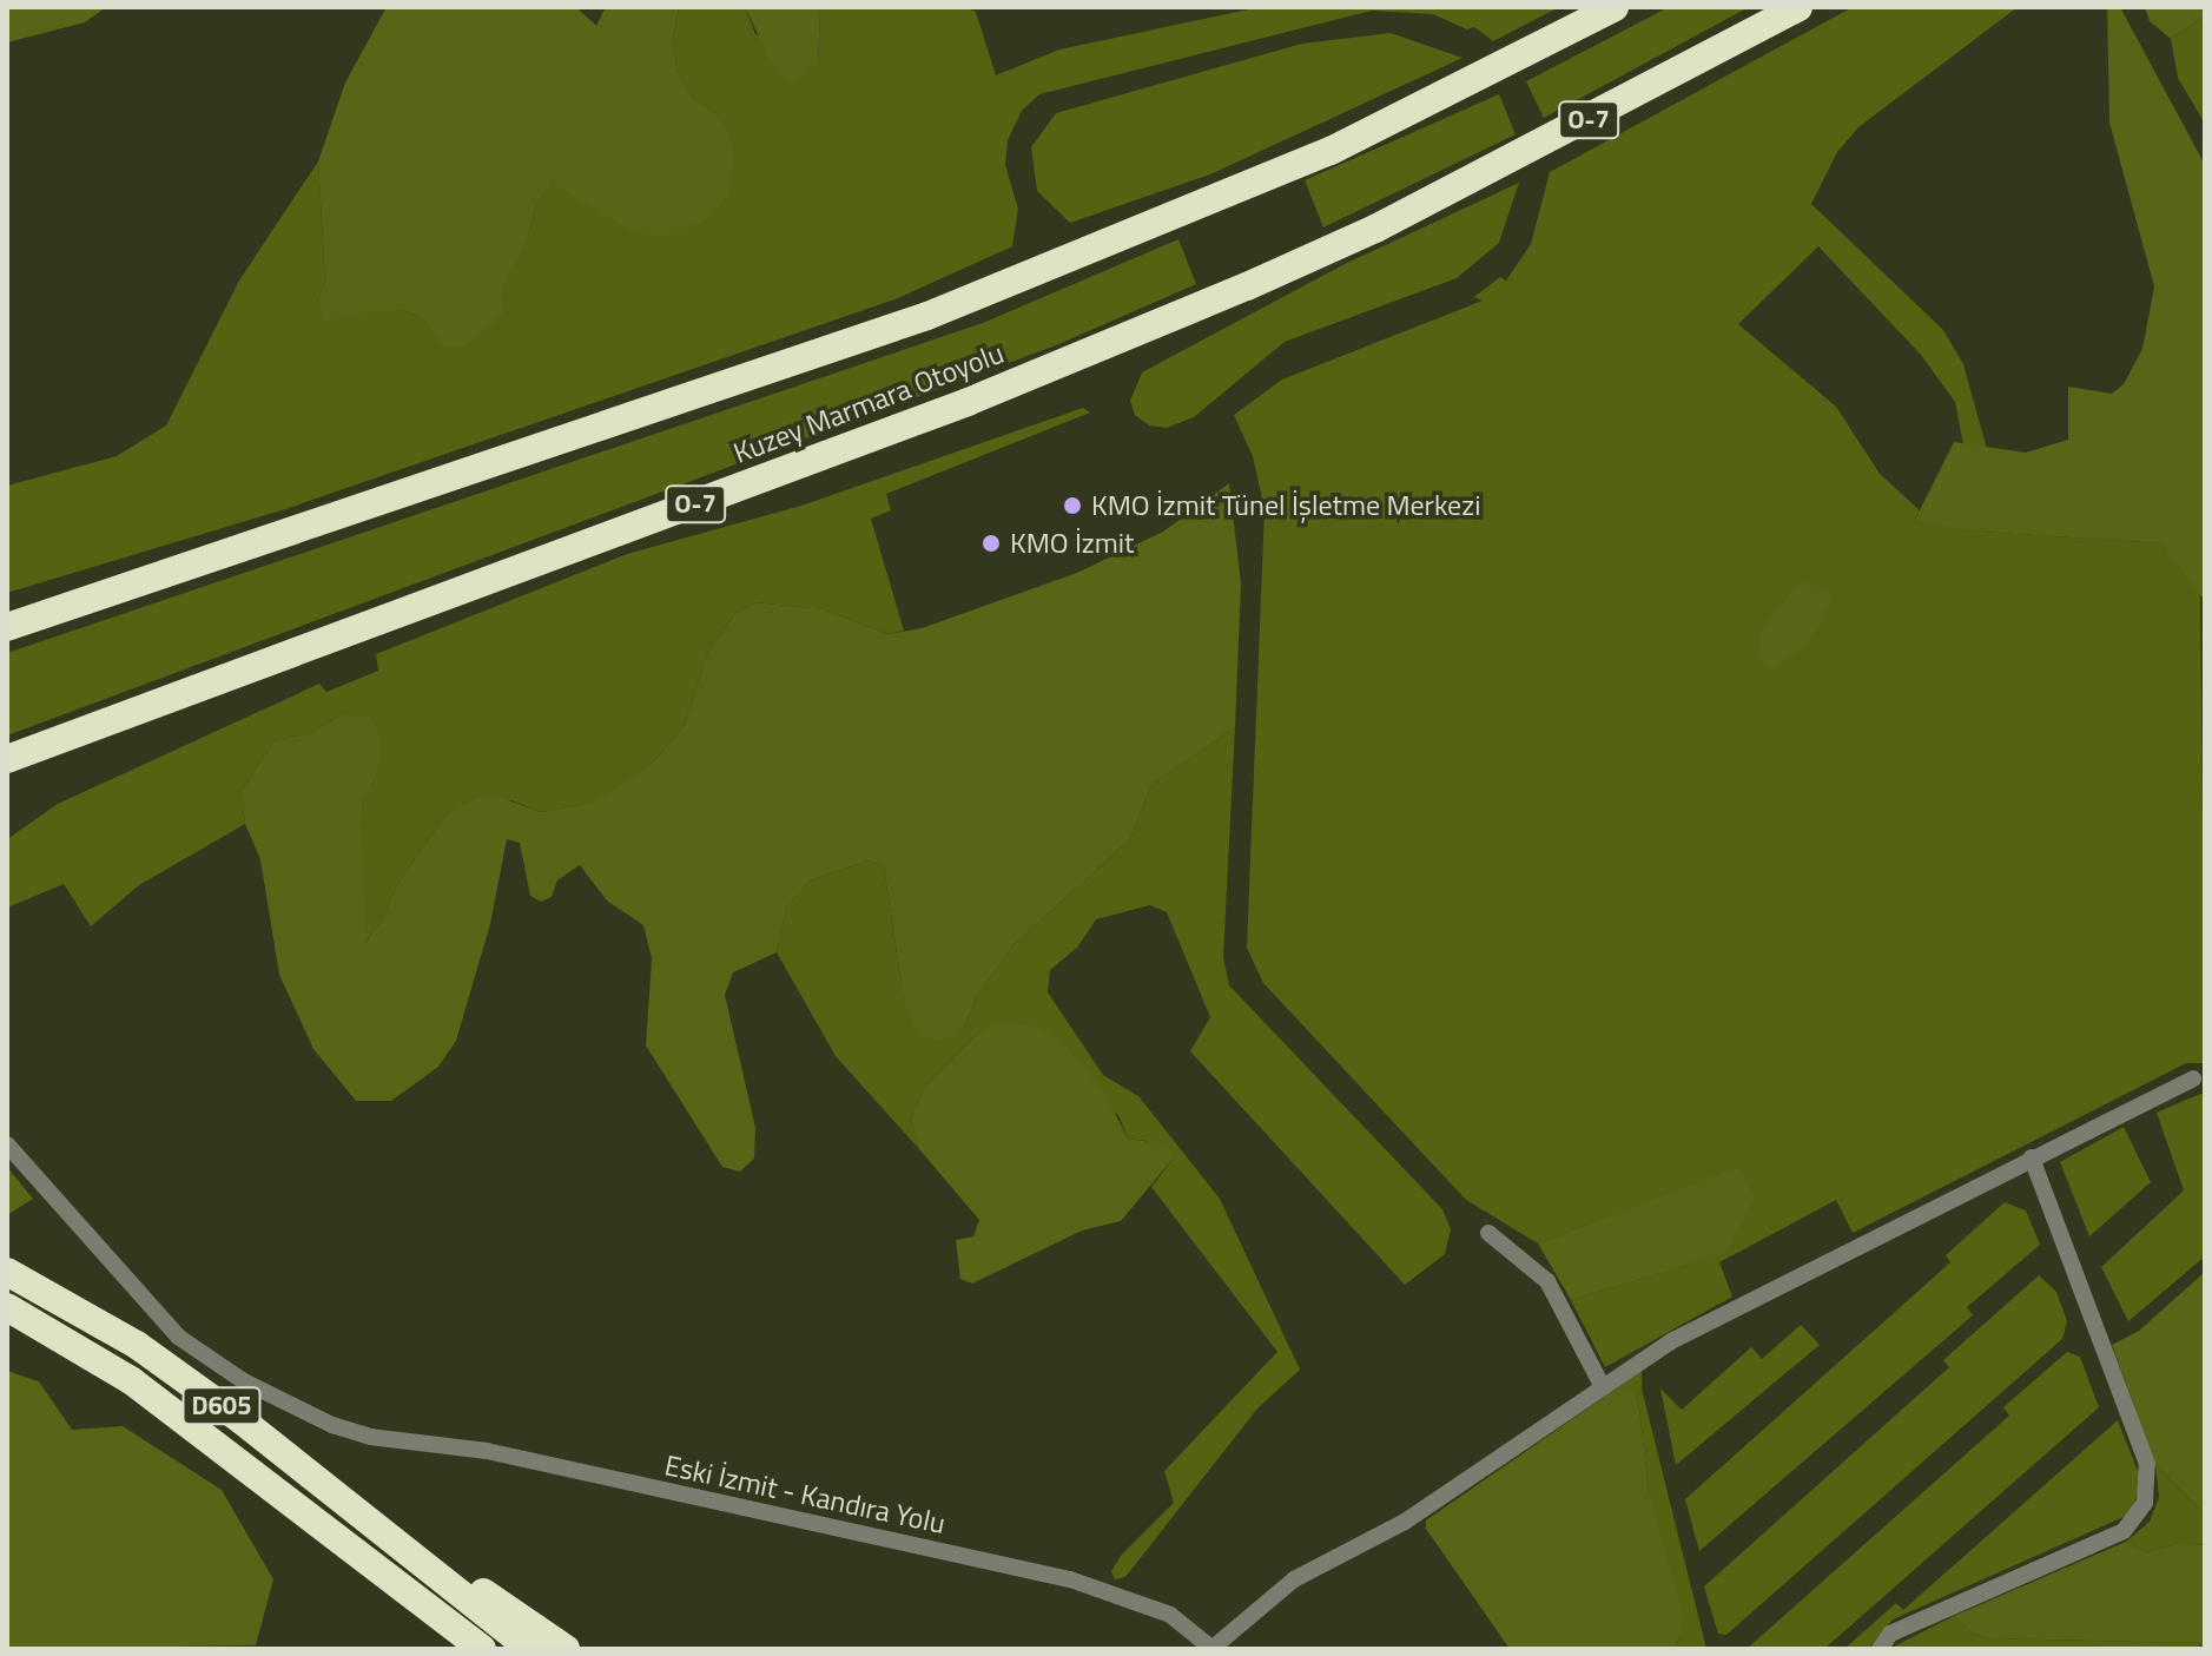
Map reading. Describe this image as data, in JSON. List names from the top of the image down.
{
  "streets": {
    "highway": ["O-7", "Kuzey Marmara Otoyolu", "D605"],
    "street": ["Eski İzmit - Kandıra Yolu"]
  },
  "places": ["KMO İzmit Tünel İşletme Merkezi", "KMO İzmit"]
}
